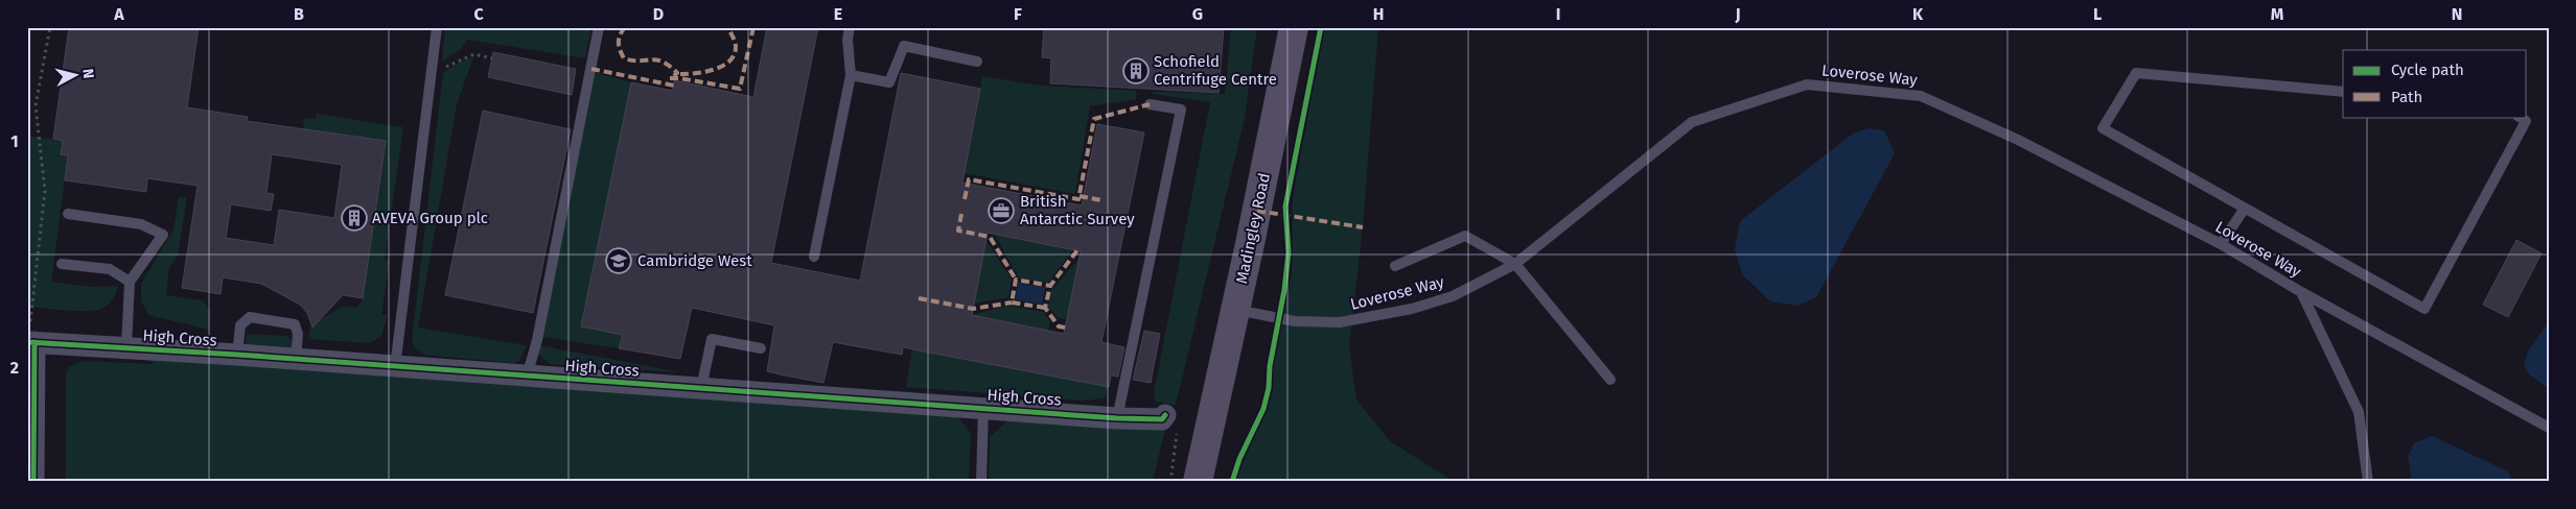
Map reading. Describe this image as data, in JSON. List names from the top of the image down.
{
  "streets": {
    "main road": ["Madingley Road"],
    "street": ["High Cross"],
    "lane": ["Loverose Way"]
  },
  "crossings": [
    ["Loverose Way", "Madingley Road"]
  ],
  "places": {
    "building": ["Schofield Centrifuge Centre", "AVEVA Group plc"],
    "office": ["British Antarctic Survey"],
    "school or university": ["Cambridge West"]
  },
  "legend": ["Cycle path", "Path"],
  "north": "right",
  "grid": {
    "columns": [
      "A",
      "B",
      "C",
      "D",
      "E",
      "F",
      "G",
      "H",
      "I",
      "J",
      "K",
      "L",
      "M",
      "N"
    ],
    "rows": ["1", "2"]
  }
}
